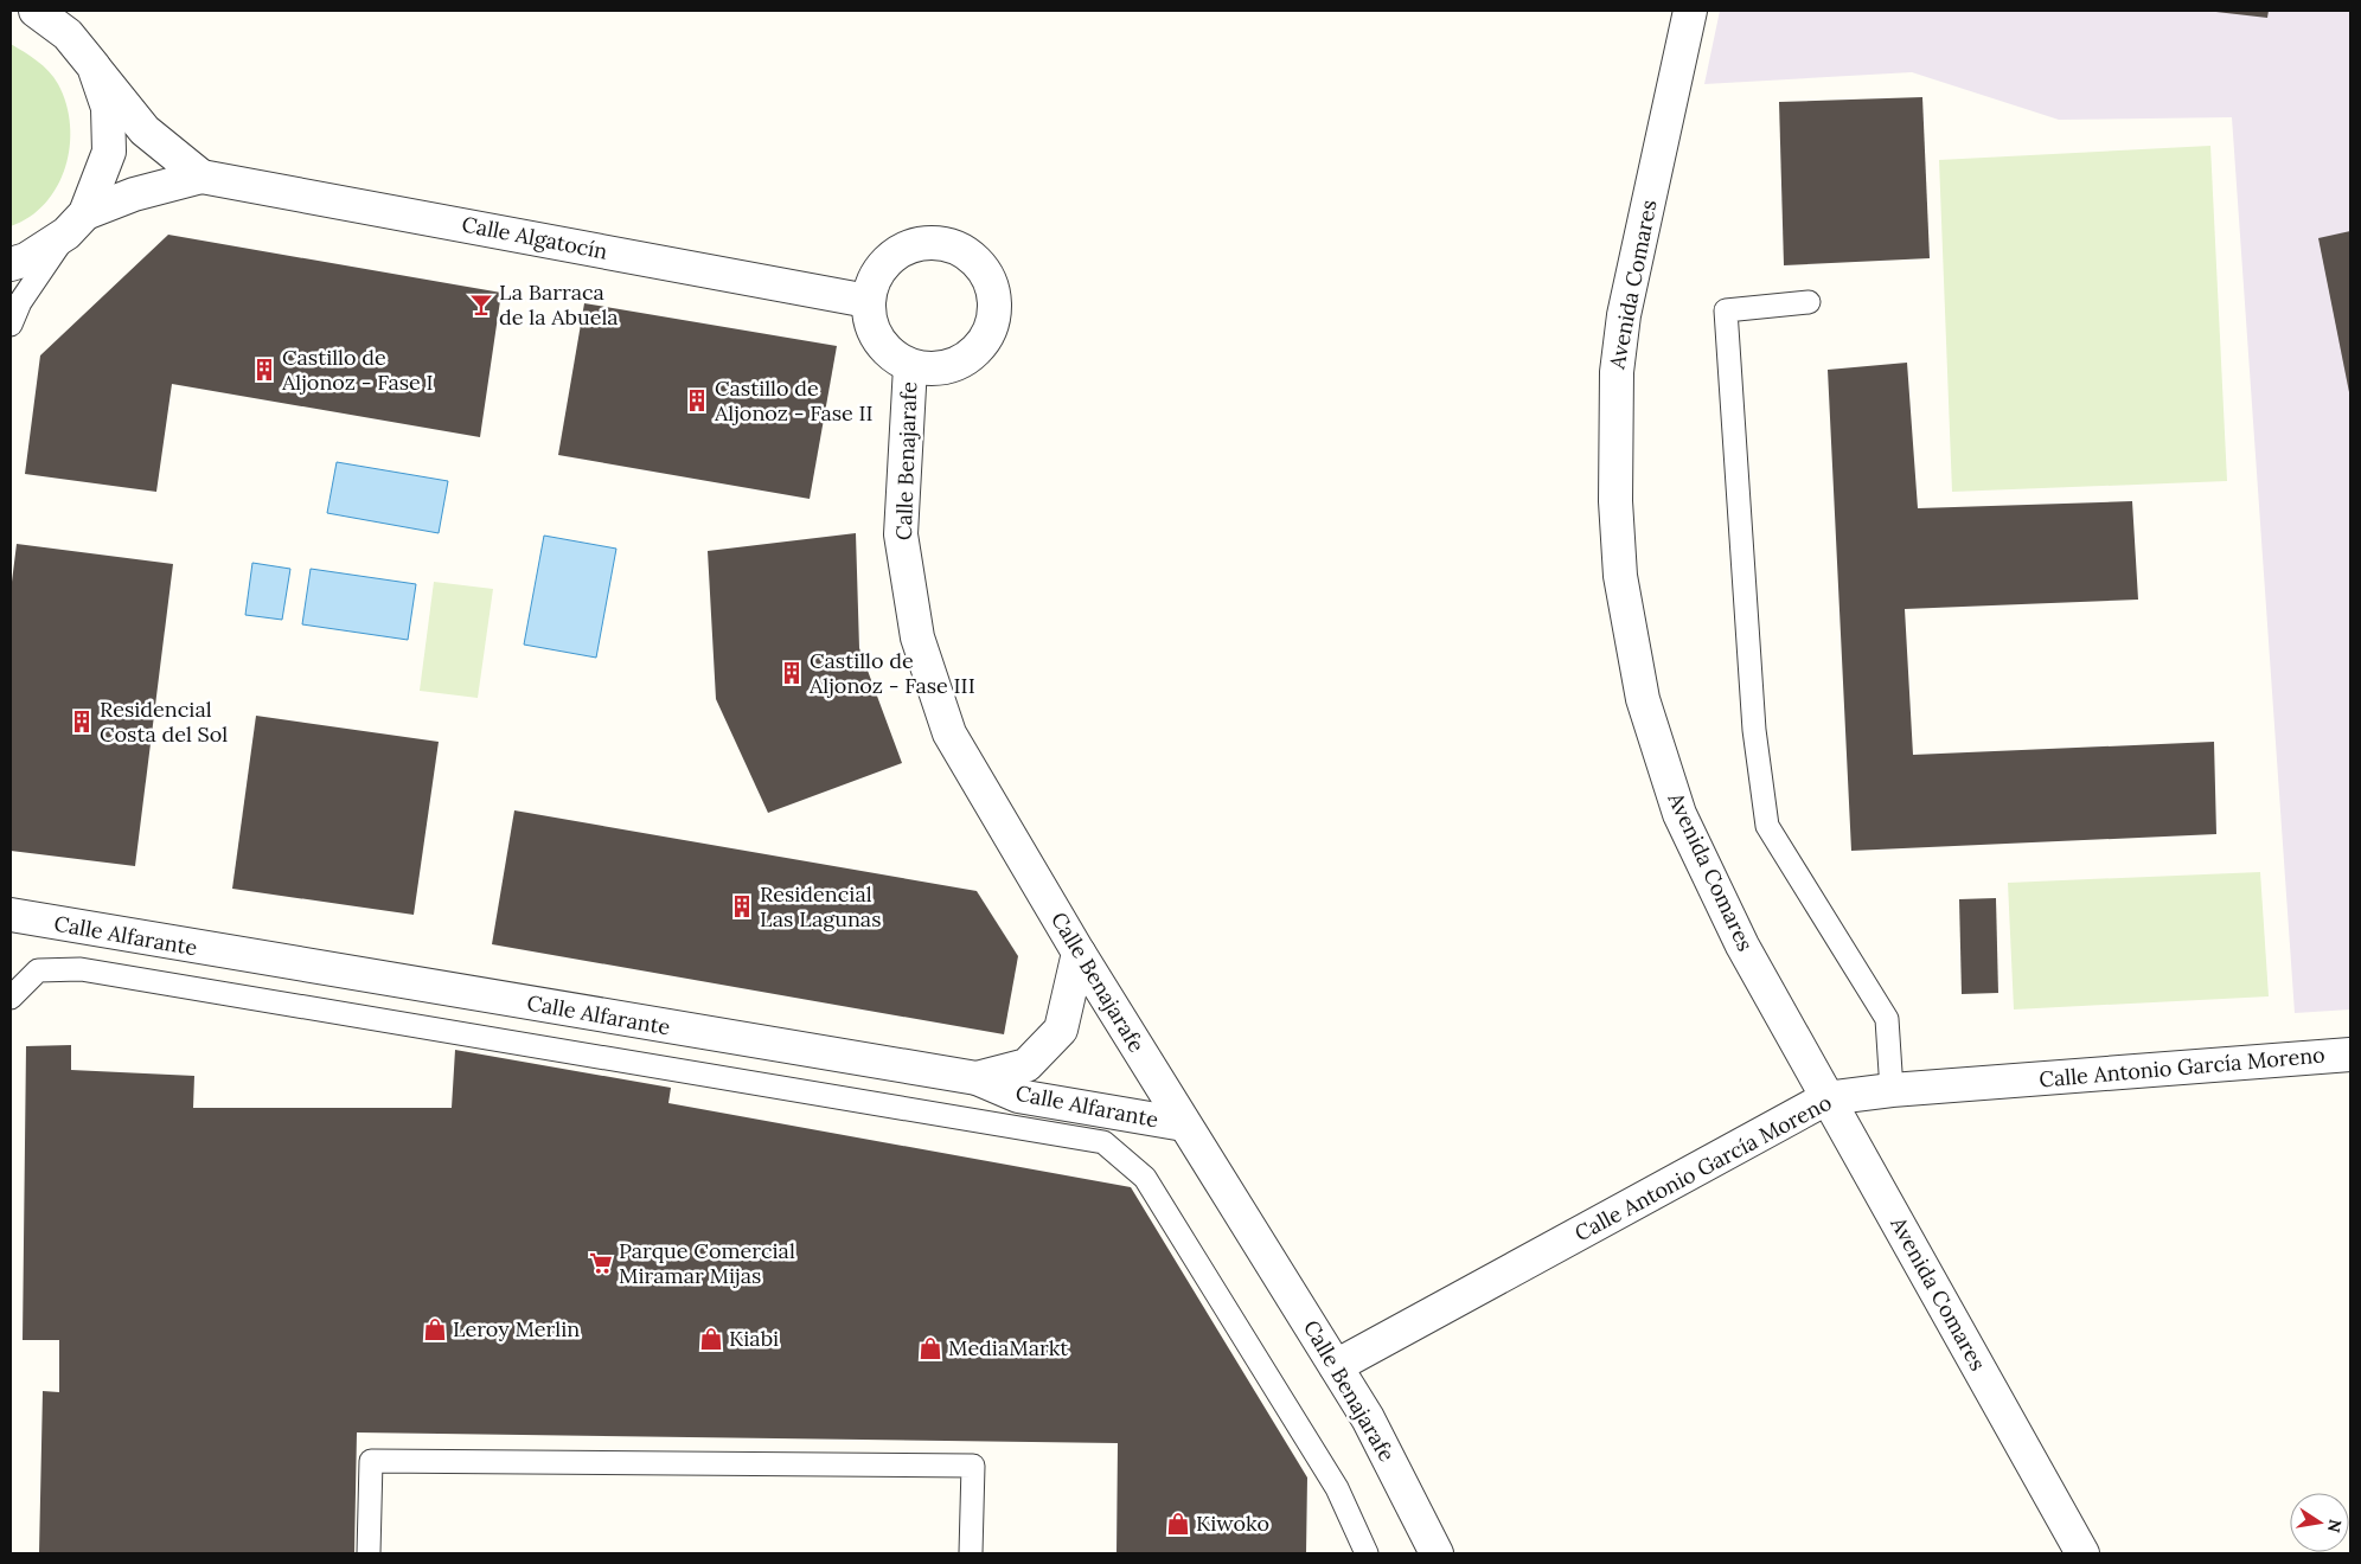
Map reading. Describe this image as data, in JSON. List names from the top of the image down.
{
  "streets": {
    "street": [
      "Calle Algatocín",
      "Avenida Comares",
      "Calle Benajarafe",
      "Calle Alfarante",
      "Calle Antonio García Moreno"
    ]
  },
  "crossings": [
    ["Calle Algatocín", "Calle Benajarafe"],
    ["Avenida Comares", "Calle Antonio García Moreno"],
    ["Calle Benajarafe", "Calle Alfarante"],
    ["Calle Benajarafe", "Calle Antonio García Moreno"]
  ],
  "places": {
    "bar": ["La Barraca de la Abuela"],
    "building": [
      "Castillo de Aljonoz - Fase I",
      "Castillo de Aljonoz - Fase II",
      "Castillo de Aljonoz - Fase III",
      "Residencial Costa del Sol",
      "Residencial Las Lagunas"
    ],
    "supermarket": ["Parque Comercial Miramar Mijas"],
    "shop": [
      "Leroy Merlin",
      "Kiabi",
      "MediaMarkt",
      "Kiwoko"
    ]
  },
  "north": "right"
}
